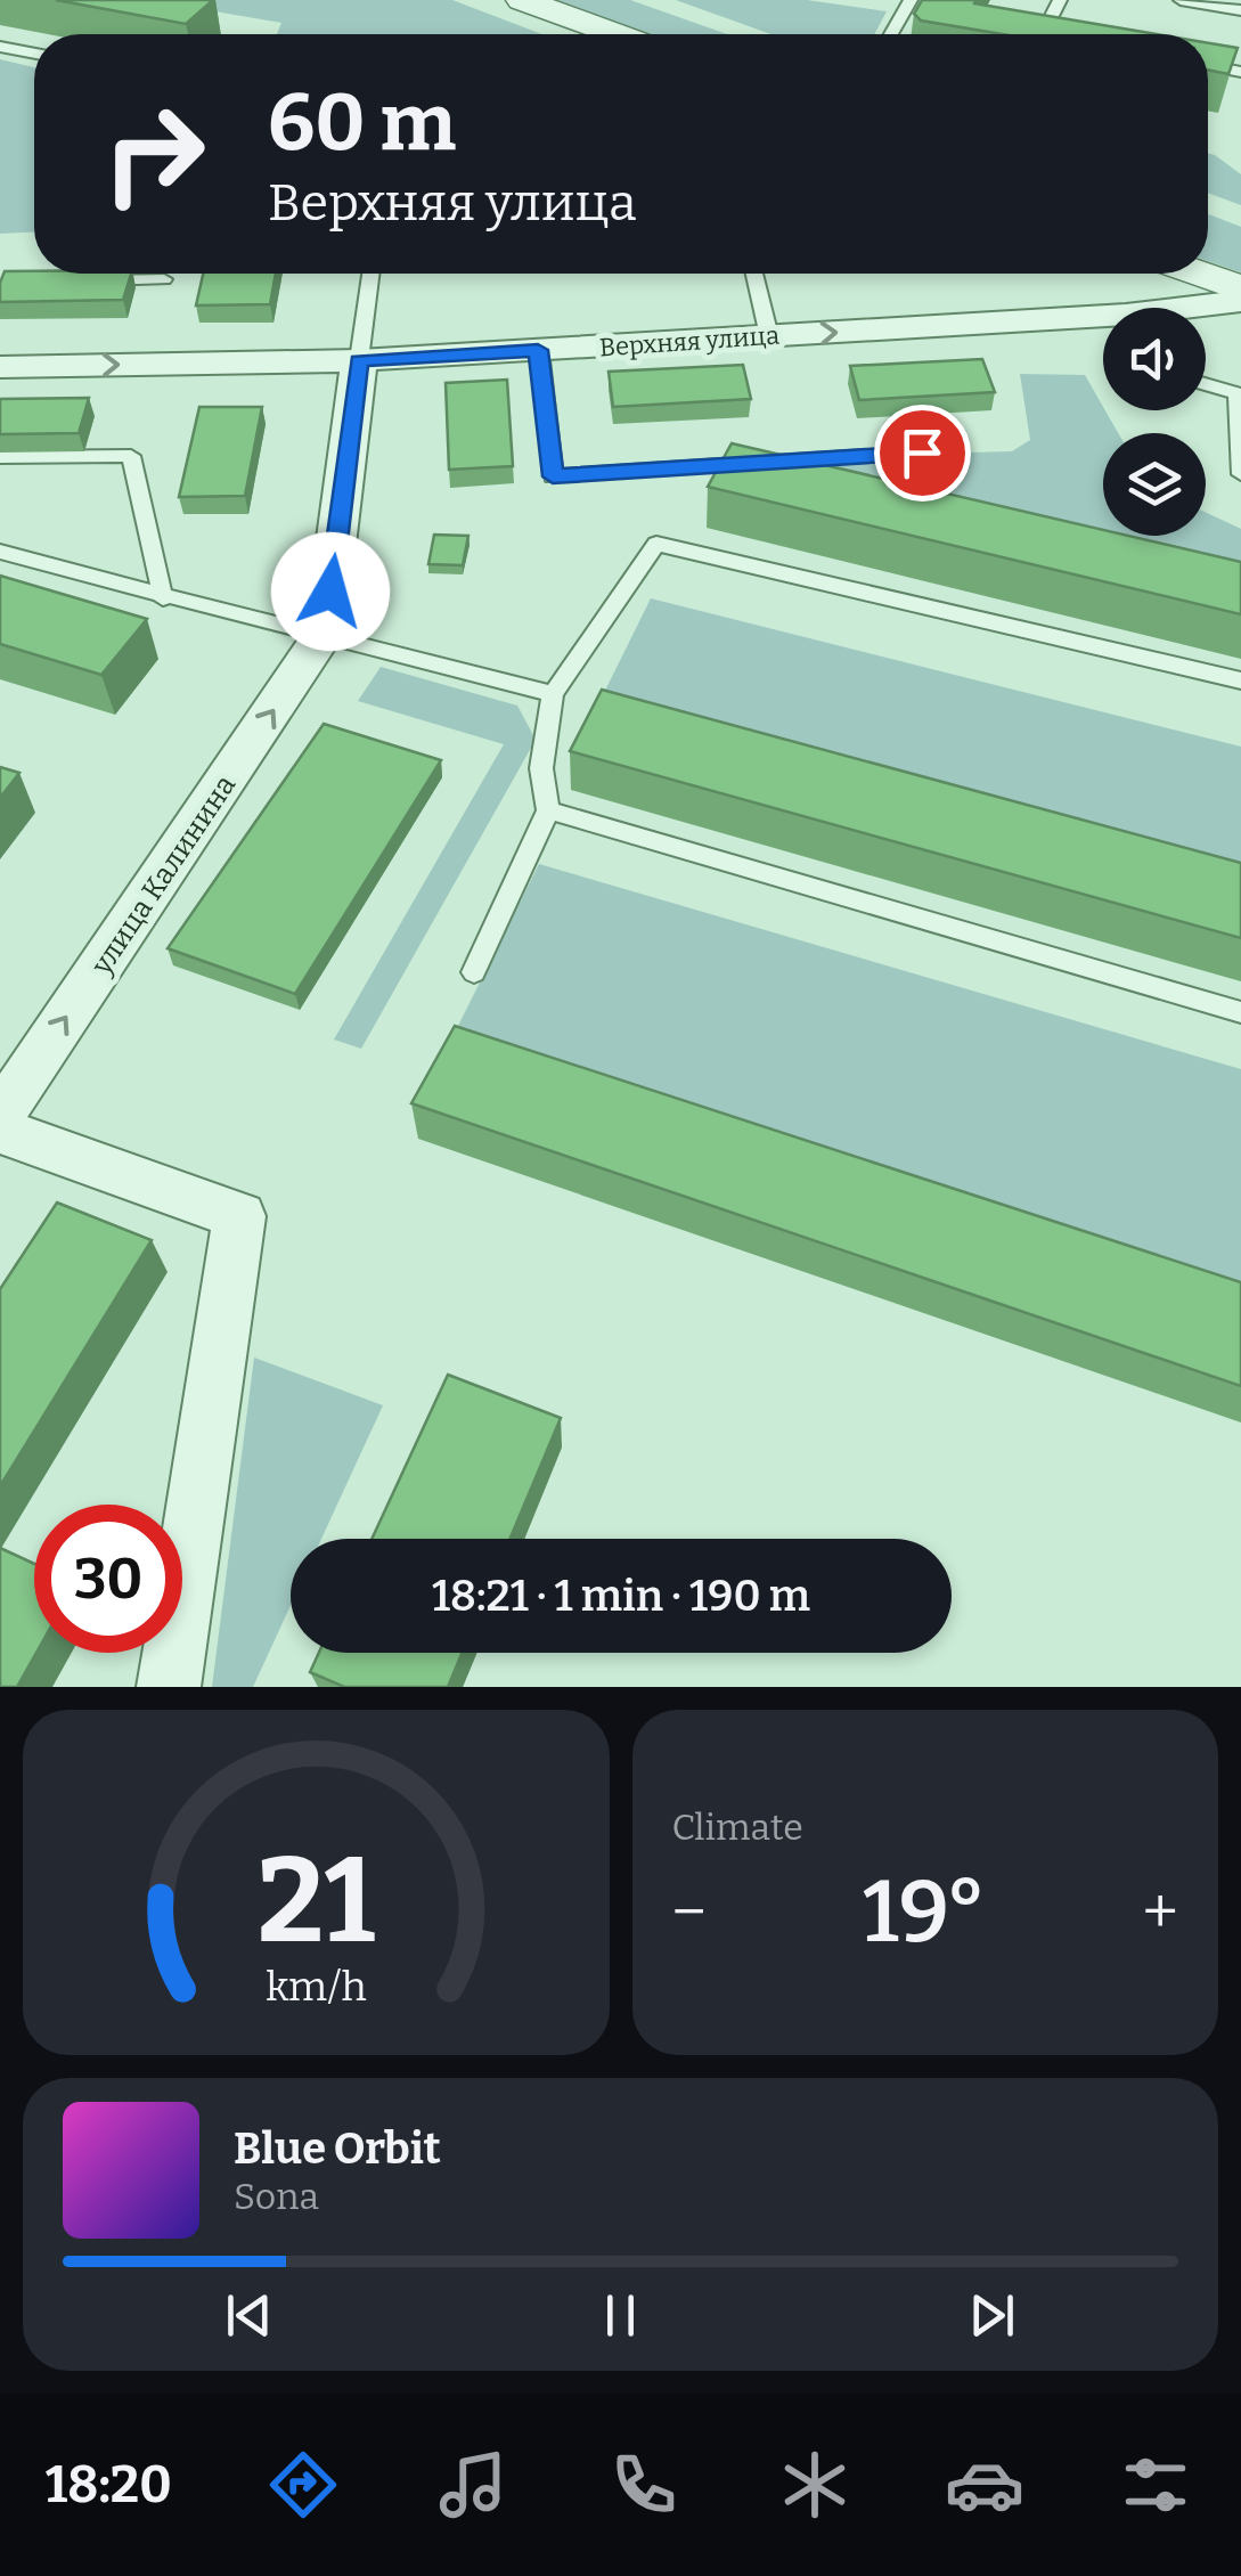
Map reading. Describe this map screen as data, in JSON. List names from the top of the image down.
{
  "streets": {
    "street": ["Верхняя улица", "улица Калинина"]
  },
  "one_way": ["Верхняя улица", "улица Калинина"],
  "page": {
    "turn": ["60 m", "Верхняя улица"],
    "limit": "30",
    "trip": "18:21 · 1 min · 190 m",
    "tile": "Climate",
    "heat": ["−", "19°", "+"],
    "song": ["Blue Orbit", "Sona"],
    "tabs": "18:20",
    "gauge": ["21", "km/h"]
  }
}
